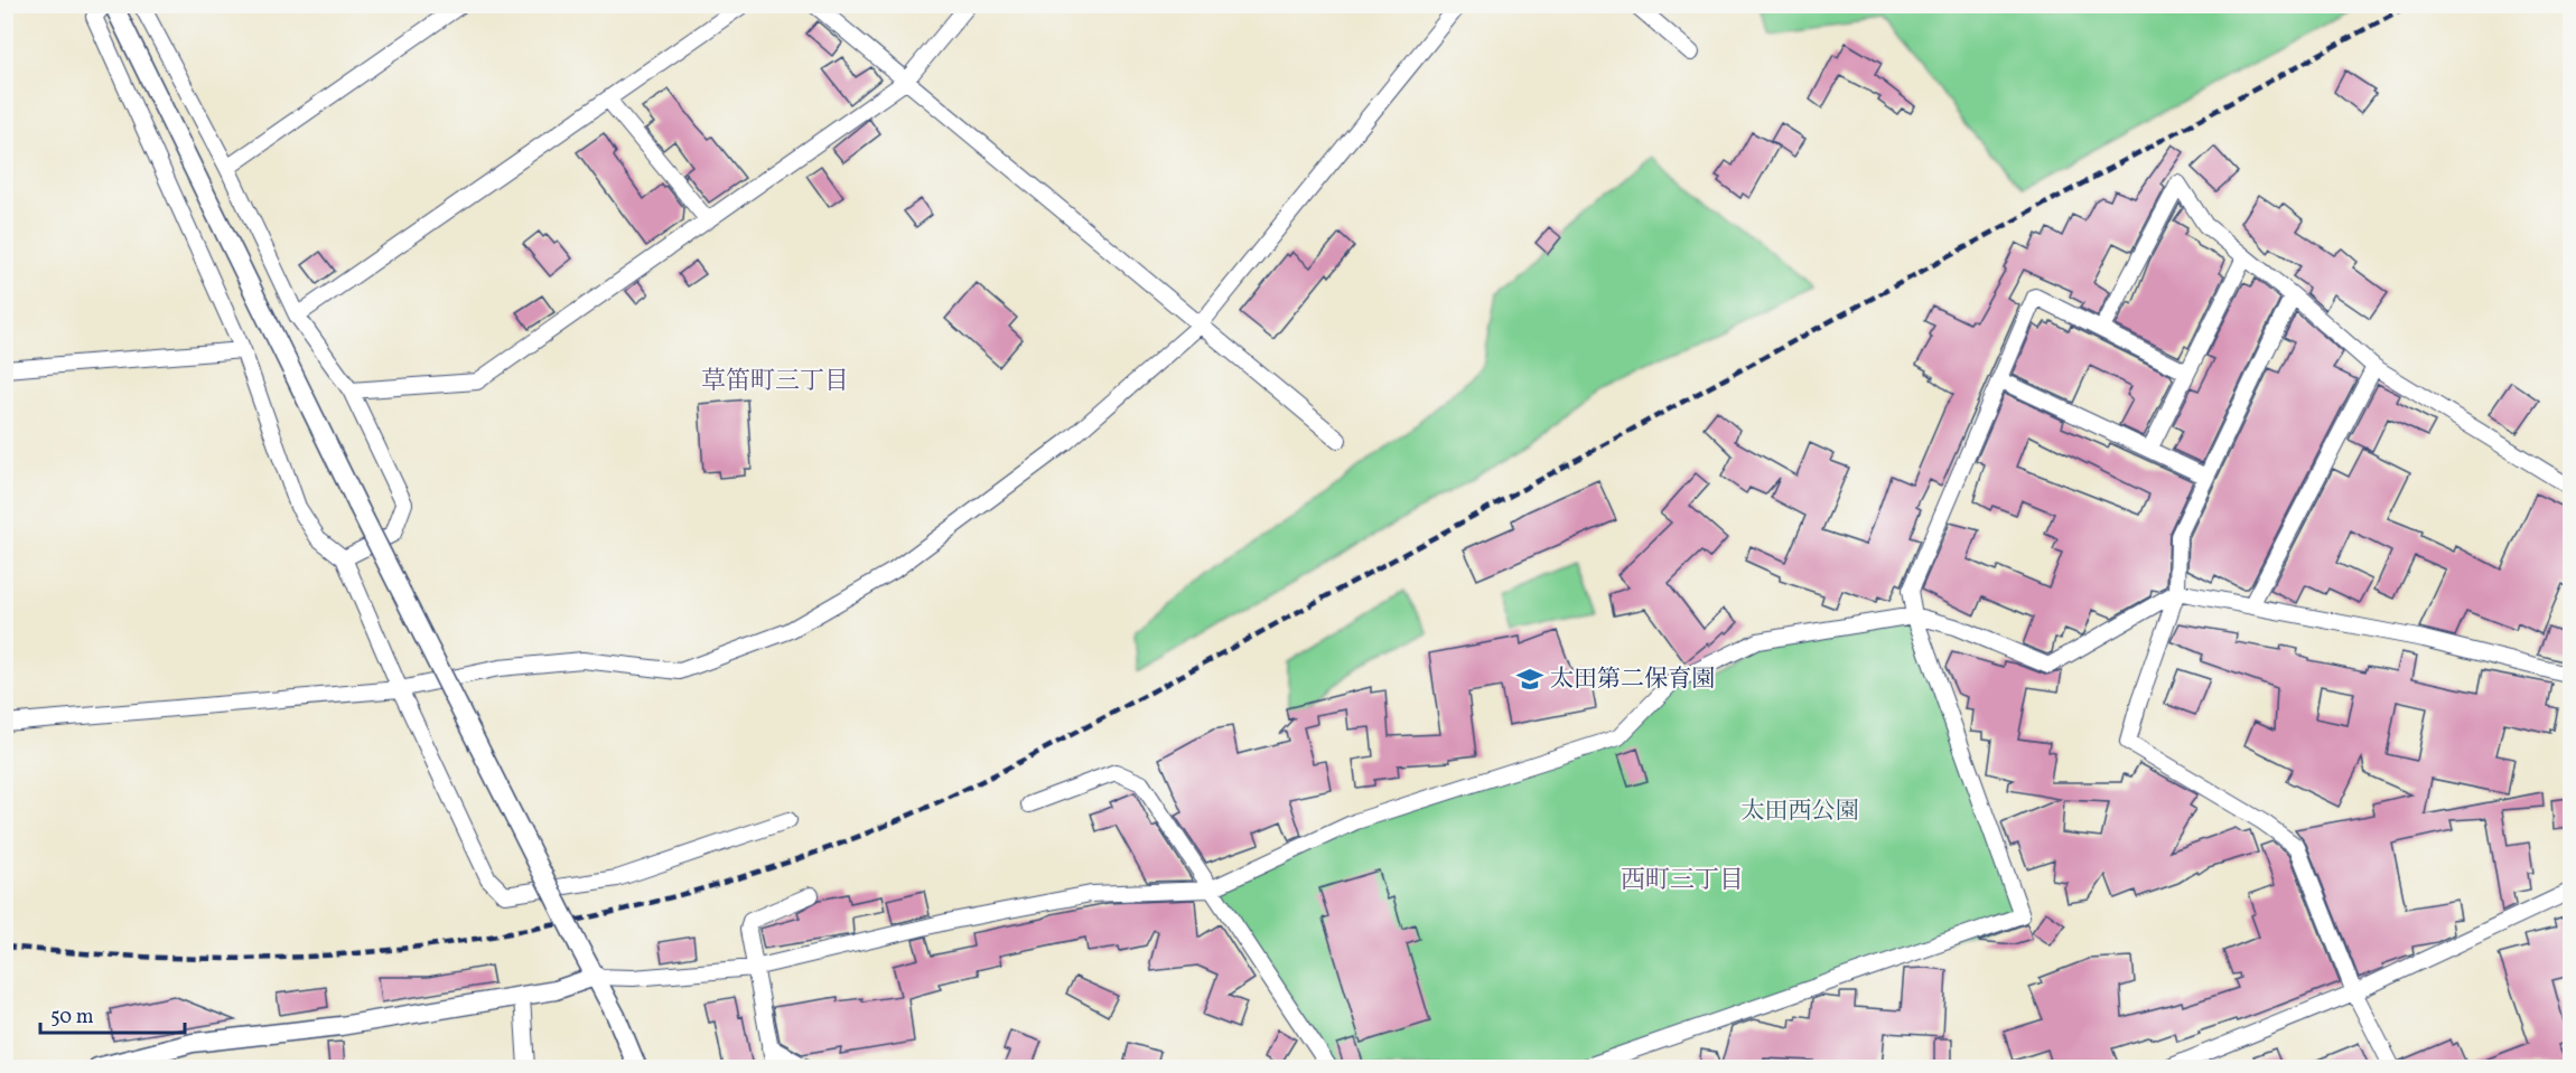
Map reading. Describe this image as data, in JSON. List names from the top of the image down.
{
  "districts": ["草笛町三丁目", "西町三丁目"],
  "parks": ["太田西公園"],
  "places": {
    "school or university": ["太田第二保育園"]
  },
  "scale_bar": "50 m"
}
